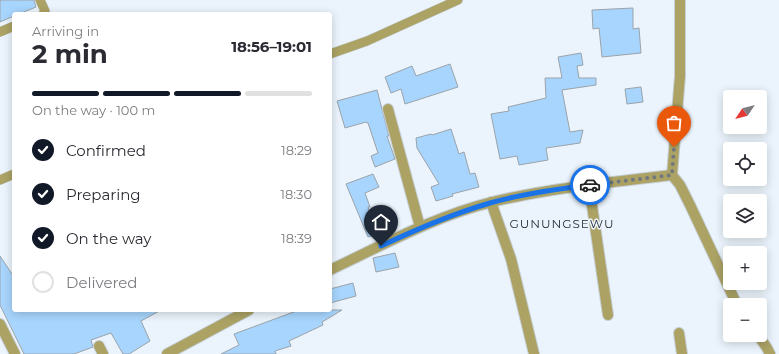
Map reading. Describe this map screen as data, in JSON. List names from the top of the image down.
{
  "districts": ["GUNUNGSEWU"],
  "north": "bottom left",
  "page": {
    "heading": ["2 min", "Arriving in", "18:56–19:01"],
    "bar": "On the way · 100 m",
    "map_buttons": ["+", "−"],
    "list": [
      ["Confirmed", "18:29"],
      ["Preparing", "18:30"],
      ["On the way", "18:39"],
      "Delivered"
    ]
  }
}
